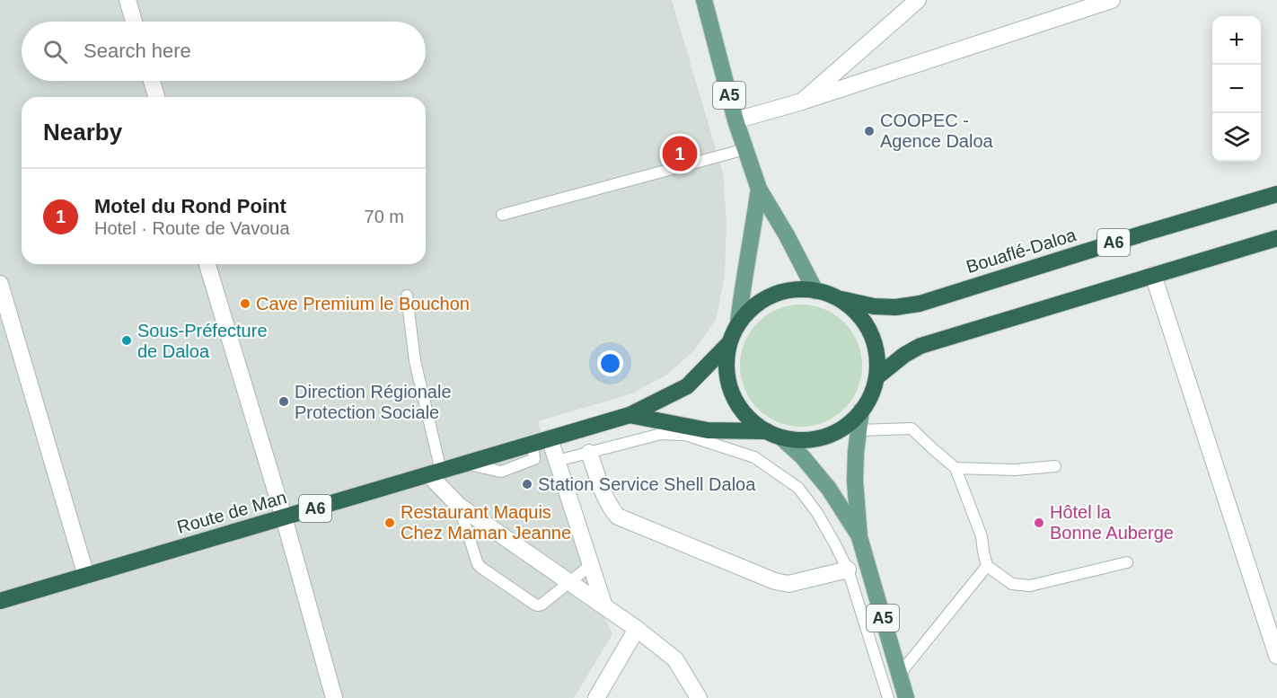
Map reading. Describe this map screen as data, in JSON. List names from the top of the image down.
{
  "streets": {
    "highway": ["A6", "Bouaflé-Daloa", "Route de Man"],
    "main road": ["A5"]
  },
  "crossings": [
    ["A5", "A6"],
    ["A5", "Bouaflé-Daloa"],
    ["A6", "Bouaflé-Daloa"],
    ["A6", "Route de Man"]
  ],
  "places": [
    "COOPEC - Agence Daloa",
    "Cave Premium le Bouchon",
    "Sous-Préfecture de Daloa",
    "Direction Régionale Protection Sociale",
    "Station Service Shell Daloa",
    "Restaurant Maquis Chez Maman Jeanne",
    "Hôtel la Bonne Auberge"
  ],
  "page": {
    "map_buttons": ["+", "−"],
    "search": "Search here",
    "heading": "Nearby",
    "pins": "1",
    "list": [
      {
        "mark": "1",
        "name": "Motel du Rond Point",
        "note": "Hotel · Route de Vavoua",
        "value": "70 m"
      }
    ]
  }
}
